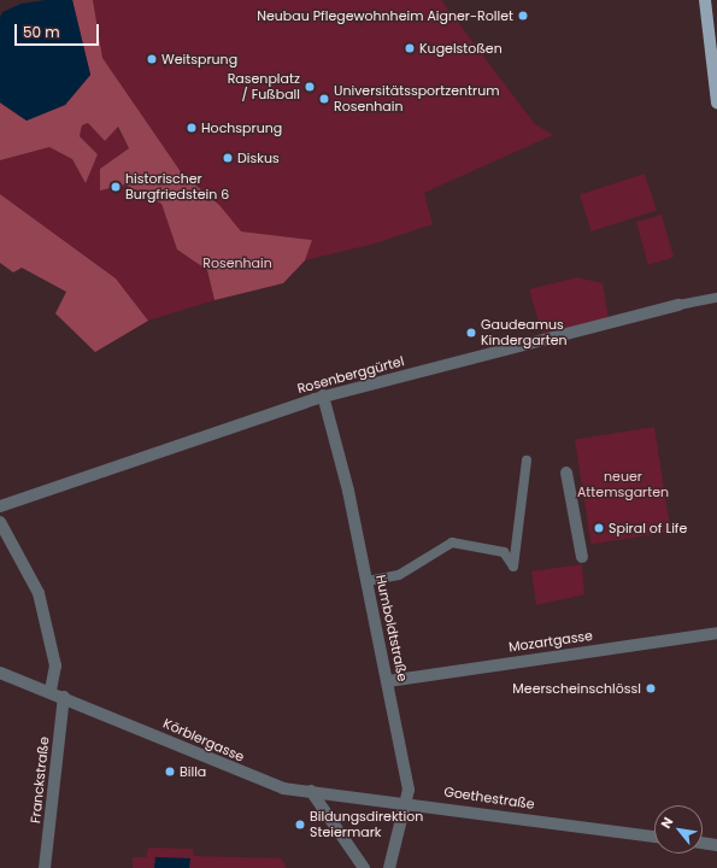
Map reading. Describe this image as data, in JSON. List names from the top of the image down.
{
  "streets": {
    "street": [
      "Rosenberggürtel",
      "Humboldtstraße",
      "Mozartgasse",
      "Körblergasse",
      "Franckstraße",
      "Goethestraße"
    ]
  },
  "crossings": [
    ["Rosenberggürtel", "Humboldtstraße"],
    ["Humboldtstraße", "Mozartgasse"],
    ["Humboldtstraße", "Goethestraße"],
    ["Körblergasse", "Franckstraße"],
    ["Körblergasse", "Goethestraße"]
  ],
  "parks": ["Rosenhain", "neuer Attemsgarten"],
  "places": [
    "Neubau Pflegewohnheim Aigner-Rollet",
    "Kugelstoßen",
    "Weitsprung",
    "Rasenplatz / Fußball",
    "Universitätssportzentrum Rosenhain",
    "Hochsprung",
    "Diskus",
    "historischer Burgfriedstein 6",
    "Gaudeamus Kindergarten",
    "Spiral of Life",
    "Meerscheinschlössl",
    "Billa",
    "Bildungsdirektion Steiermark"
  ],
  "scale_bar": "50 m",
  "north": "top left"
}
